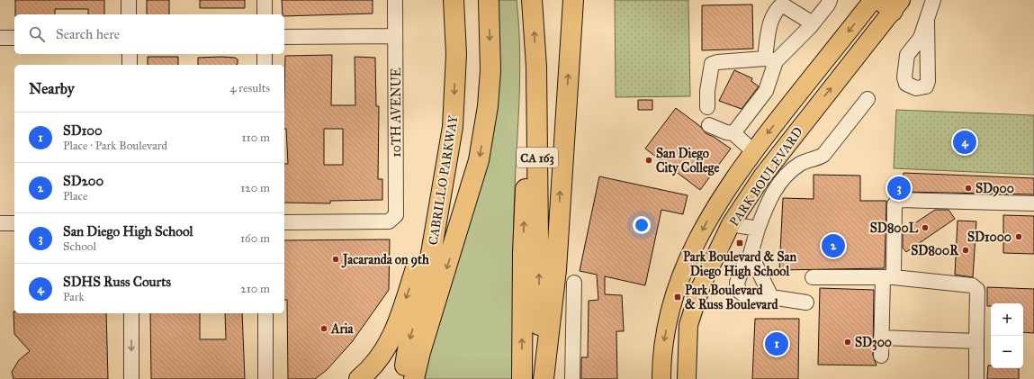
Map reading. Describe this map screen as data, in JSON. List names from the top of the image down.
{
  "streets": {
    "highway": ["CA 163", "CABRILLO PARKWAY"],
    "main road": ["PARK BOULEVARD"],
    "street": ["10TH AVENUE"]
  },
  "places": {
    "other": [
      "San Diego City College",
      "SD900",
      "SD800L",
      "SD1000",
      "SD800R",
      "Jacaranda on 9th",
      "Aria",
      "SD300"
    ],
    "transit": ["Park Boulevard & San Diego High School", "Park Boulevard & Russ Boulevard"]
  },
  "page": {
    "search": "Search here",
    "heading": ["Nearby", "4 results"],
    "list": [
      {
        "mark": "1",
        "name": "SD100",
        "note": "Place · Park Boulevard",
        "value": "110 m"
      },
      {
        "mark": "2",
        "name": "SD200",
        "note": "Place",
        "value": "120 m"
      },
      {
        "mark": "3",
        "name": "San Diego High School",
        "note": "School",
        "value": "160 m"
      },
      {
        "mark": "4",
        "name": "SDHS Russ Courts",
        "note": "Park",
        "value": "210 m"
      }
    ],
    "pins": [
      "4",
      "3",
      "2",
      "1"
    ],
    "map_buttons": ["+", "−"]
  }
}
